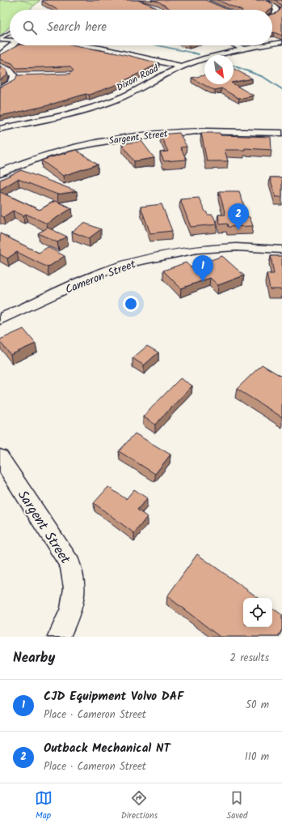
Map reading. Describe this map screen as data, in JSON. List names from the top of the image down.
{
  "streets": {
    "street": ["Dixon Road", "Sargent Street", "Cameron Street"]
  },
  "north": "bottom right",
  "page": {
    "search": "Search here",
    "pins": ["2", "1"],
    "heading": ["Nearby", "2 results"],
    "list": [
      {
        "mark": "1",
        "name": "CJD Equipment Volvo DAF",
        "note": "Place · Cameron Street",
        "value": "50 m"
      },
      {
        "mark": "2",
        "name": "Outback Mechanical NT",
        "note": "Place · Cameron Street",
        "value": "110 m"
      }
    ],
    "nav": ["Map", "Directions", "Saved"]
  }
}
